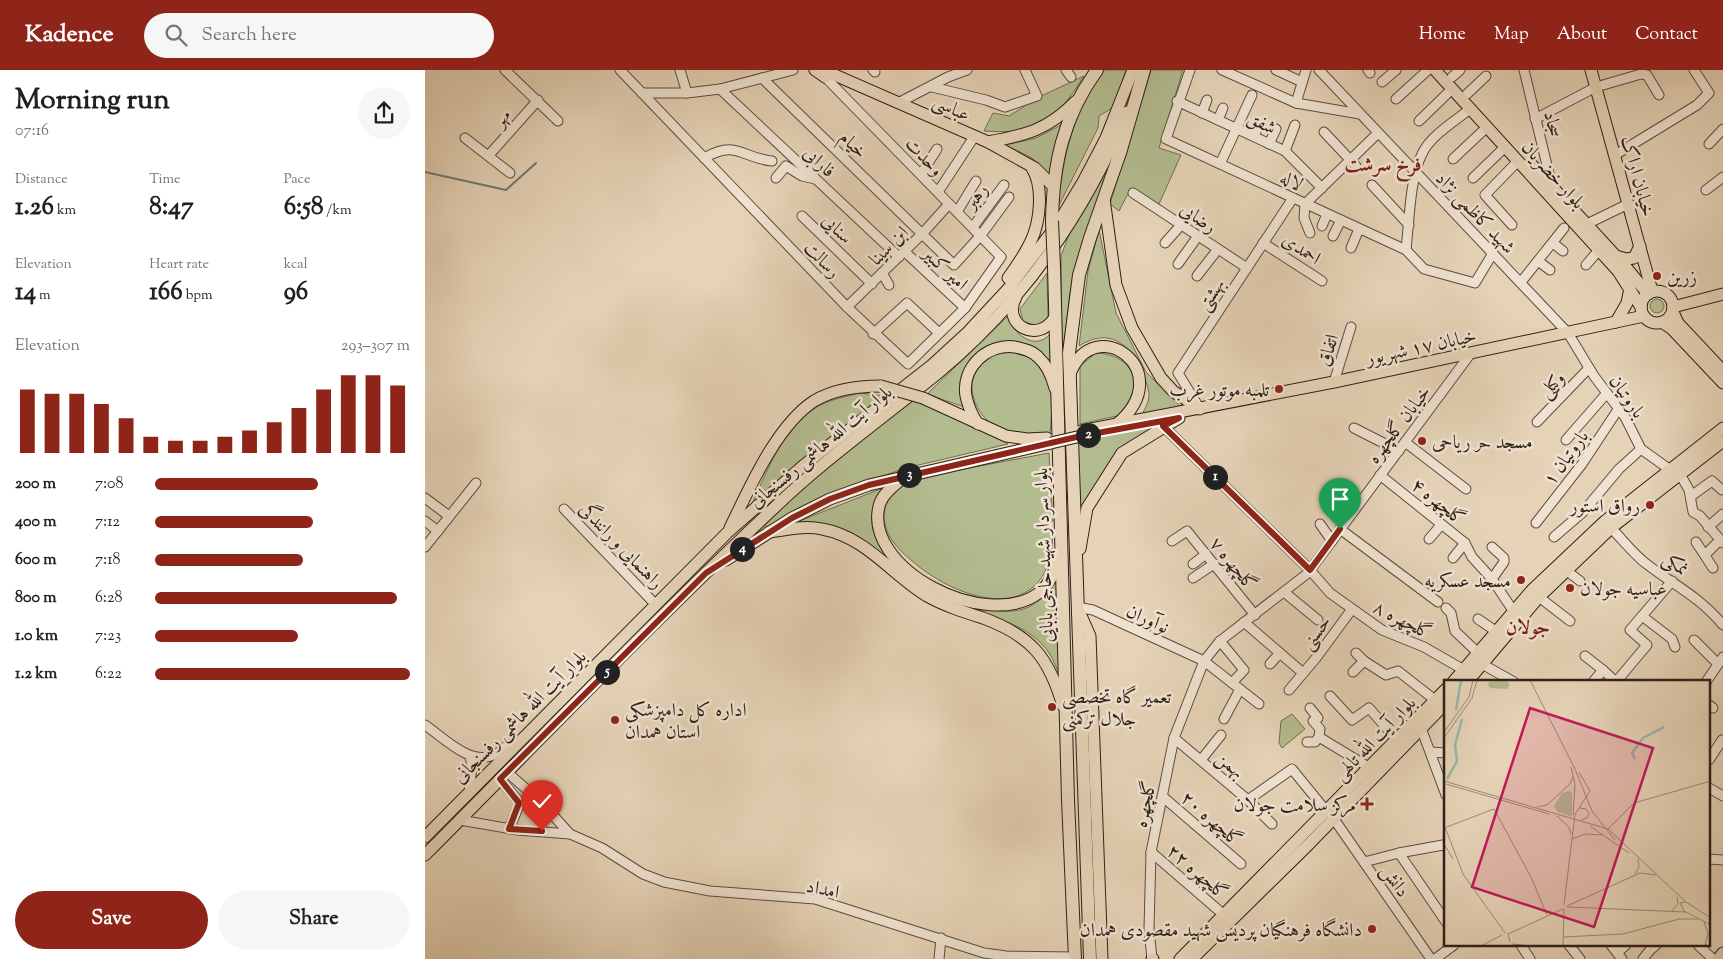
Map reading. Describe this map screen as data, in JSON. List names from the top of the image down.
{
  "streets": {
    "highway": ["بلوار سردار شهید حاجی بابایی"],
    "main road": [
      "عباسی",
      "بلوار خضریان",
      "خیابان اراک",
      "خیابان ۱۷ شهریور",
      "بلوار آیت الله هاشمی رفسنجانی",
      "بلوار آیت الله تالهی"
    ],
    "street": [
      "مهر",
      "شفق",
      "سجاد",
      "خیام",
      "وحدت",
      "فارابی",
      "لاله",
      "رهبر",
      "شهید کاظمی نژاد",
      "رضایی",
      "سنایی",
      "ابن سینا",
      "احمدی",
      "رسالت",
      "امیر کبیر",
      "بهشتی",
      "اتفاق",
      "وکیلی",
      "باروتیان",
      "خیابان گلچهره",
      "۱ باروتیان",
      "گلچهره ۴",
      "راهنمایی و رانندگی",
      "گلچهره ۷",
      "نمکی",
      "نوآوران",
      "گلچهره ۸",
      "حسنی",
      "بهمن",
      "گلچهره",
      "گلچهره ۲۰",
      "گلچهره ۲۲",
      "دانش",
      "امداد"
    ]
  },
  "crossings": [
    ["عباسی", "وحدت"],
    ["عباسی", "بلوار سردار شهید حاجی بابایی"],
    ["شفق", "لاله"],
    ["سجاد", "بلوار خضریان"],
    ["خیام", "وحدت"],
    ["خیام", "ابن سینا"],
    ["وحدت", "رهبر"],
    ["وحدت", "ابن سینا"],
    ["وحدت", "رسالت"],
    ["فارابی", "ابن سینا"],
    ["فارابی", "امیر کبیر"],
    ["بلوار خضریان", "خیابان اراک"],
    ["بلوار خضریان", "خیابان ۱۷ شهریور"],
    ["خیابان اراک", "خیابان ۱۷ شهریور"],
    ["لاله", "بهشتی"],
    ["شهید کاظمی نژاد", "خیابان ۱۷ شهریور"],
    ["شهید کاظمی نژاد", "باروتیان"],
    ["رضایی", "بهشتی"],
    ["سنایی", "ابن سینا"],
    ["ابن سینا", "رسالت"],
    ["ابن سینا", "امیر کبیر"],
    ["احمدی", "بهشتی"],
    ["رسالت", "امیر کبیر"],
    ["بهشتی", "خیابان ۱۷ شهریور"],
    ["خیابان ۱۷ شهریور", "اتفاق"],
    ["خیابان ۱۷ شهریور", "باروتیان"],
    ["خیابان ۱۷ شهریور", "خیابان گلچهره"],
    ["وکیلی", "باروتیان"],
    ["باروتیان", "۱ باروتیان"],
    ["خیابان گلچهره", "گلچهره ۴"],
    ["خیابان گلچهره", "گلچهره ۷"],
    ["خیابان گلچهره", "نوآوران"],
    ["خیابان گلچهره", "گلچهره ۸"],
    ["خیابان گلچهره", "حسنی"],
    ["خیابان گلچهره", "گلچهره"],
    ["بلوار آیت الله هاشمی رفسنجانی", "راهنمایی و رانندگی"],
    ["بلوار آیت الله هاشمی رفسنجانی", "بلوار سردار شهید حاجی بابایی"],
    ["بلوار سردار شهید حاجی بابایی", "نوآوران"],
    ["بلوار سردار شهید حاجی بابایی", "امداد"],
    ["نوآوران", "گلچهره"],
    ["گلچهره ۸", "حسنی"],
    ["بلوار آیت الله تالهی", "بهمن"],
    ["بلوار آیت الله تالهی", "گلچهره ۲۲"],
    ["بلوار آیت الله تالهی", "دانش"],
    ["بهمن", "گلچهره"],
    ["بهمن", "دانش"],
    ["گلچهره", "گلچهره ۲۰"],
    ["گلچهره", "گلچهره ۲۲"]
  ],
  "districts": ["فرخ سرشت", "جولان"],
  "places": {
    "other": [
      "زرین",
      "تلمبه موتور غرب",
      "مسجد حر ریاحی",
      "رواق استور",
      "مسجد عسکریه",
      "عباسیه جولان",
      "تعمیر گاه تخصصی جلال ترکمنی",
      "اداره کل دامپزشکی استان همدان",
      "دانشگاه فرهنگیان پردیس شهید مقصودی همدان"
    ],
    "health": ["مرکز سلامت جولان"]
  },
  "page": {
    "header": "Kadence",
    "search": "Search here",
    "nav": [
      "Home",
      "Map",
      "About",
      "Contact"
    ],
    "heading": ["Morning run", "07:16"],
    "stats": [
      ["Distance", "1.26 km"],
      ["Time", "8:47"],
      ["Pace", "6:58 /km"],
      ["Elevation", "14 m"],
      ["Heart rate", "166 bpm"],
      ["kcal", "96"]
    ],
    "chart": ["Elevation", "293–307 m"],
    "pins": [
      "2",
      "3",
      "1",
      "4",
      "5"
    ],
    "list": [
      {
        "name": "200 m",
        "note": "7:08"
      },
      {
        "name": "400 m",
        "note": "7:12"
      },
      {
        "name": "600 m",
        "note": "7:18"
      },
      {
        "name": "800 m",
        "note": "6:28"
      },
      {
        "name": "1.0 km",
        "note": "7:23"
      },
      {
        "name": "1.2 km",
        "note": "6:22"
      }
    ],
    "buttons": ["Save", "Share"]
  }
}
